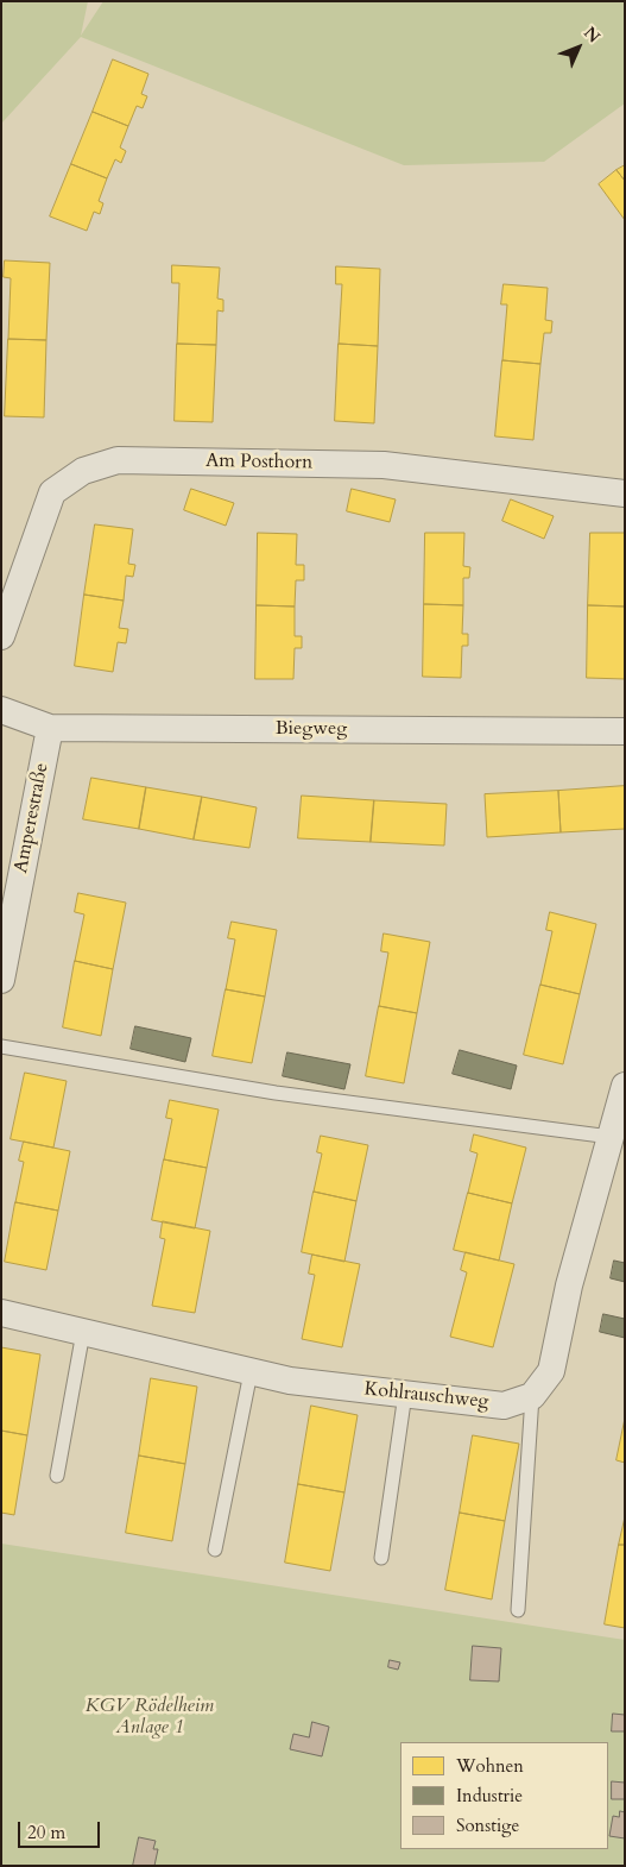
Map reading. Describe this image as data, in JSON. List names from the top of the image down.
{
  "streets": {
    "street": [
      "Am Posthorn",
      "Biegweg",
      "Amperestraße",
      "Kohlrauschweg"
    ]
  },
  "crossings": [
    ["Biegweg", "Amperestraße"]
  ],
  "parks": ["KGV Rödelheim Anlage 1"],
  "legend": ["Wohnen", "Industrie", "Sonstige"],
  "scale_bar": "20 m",
  "north": "top right"
}
